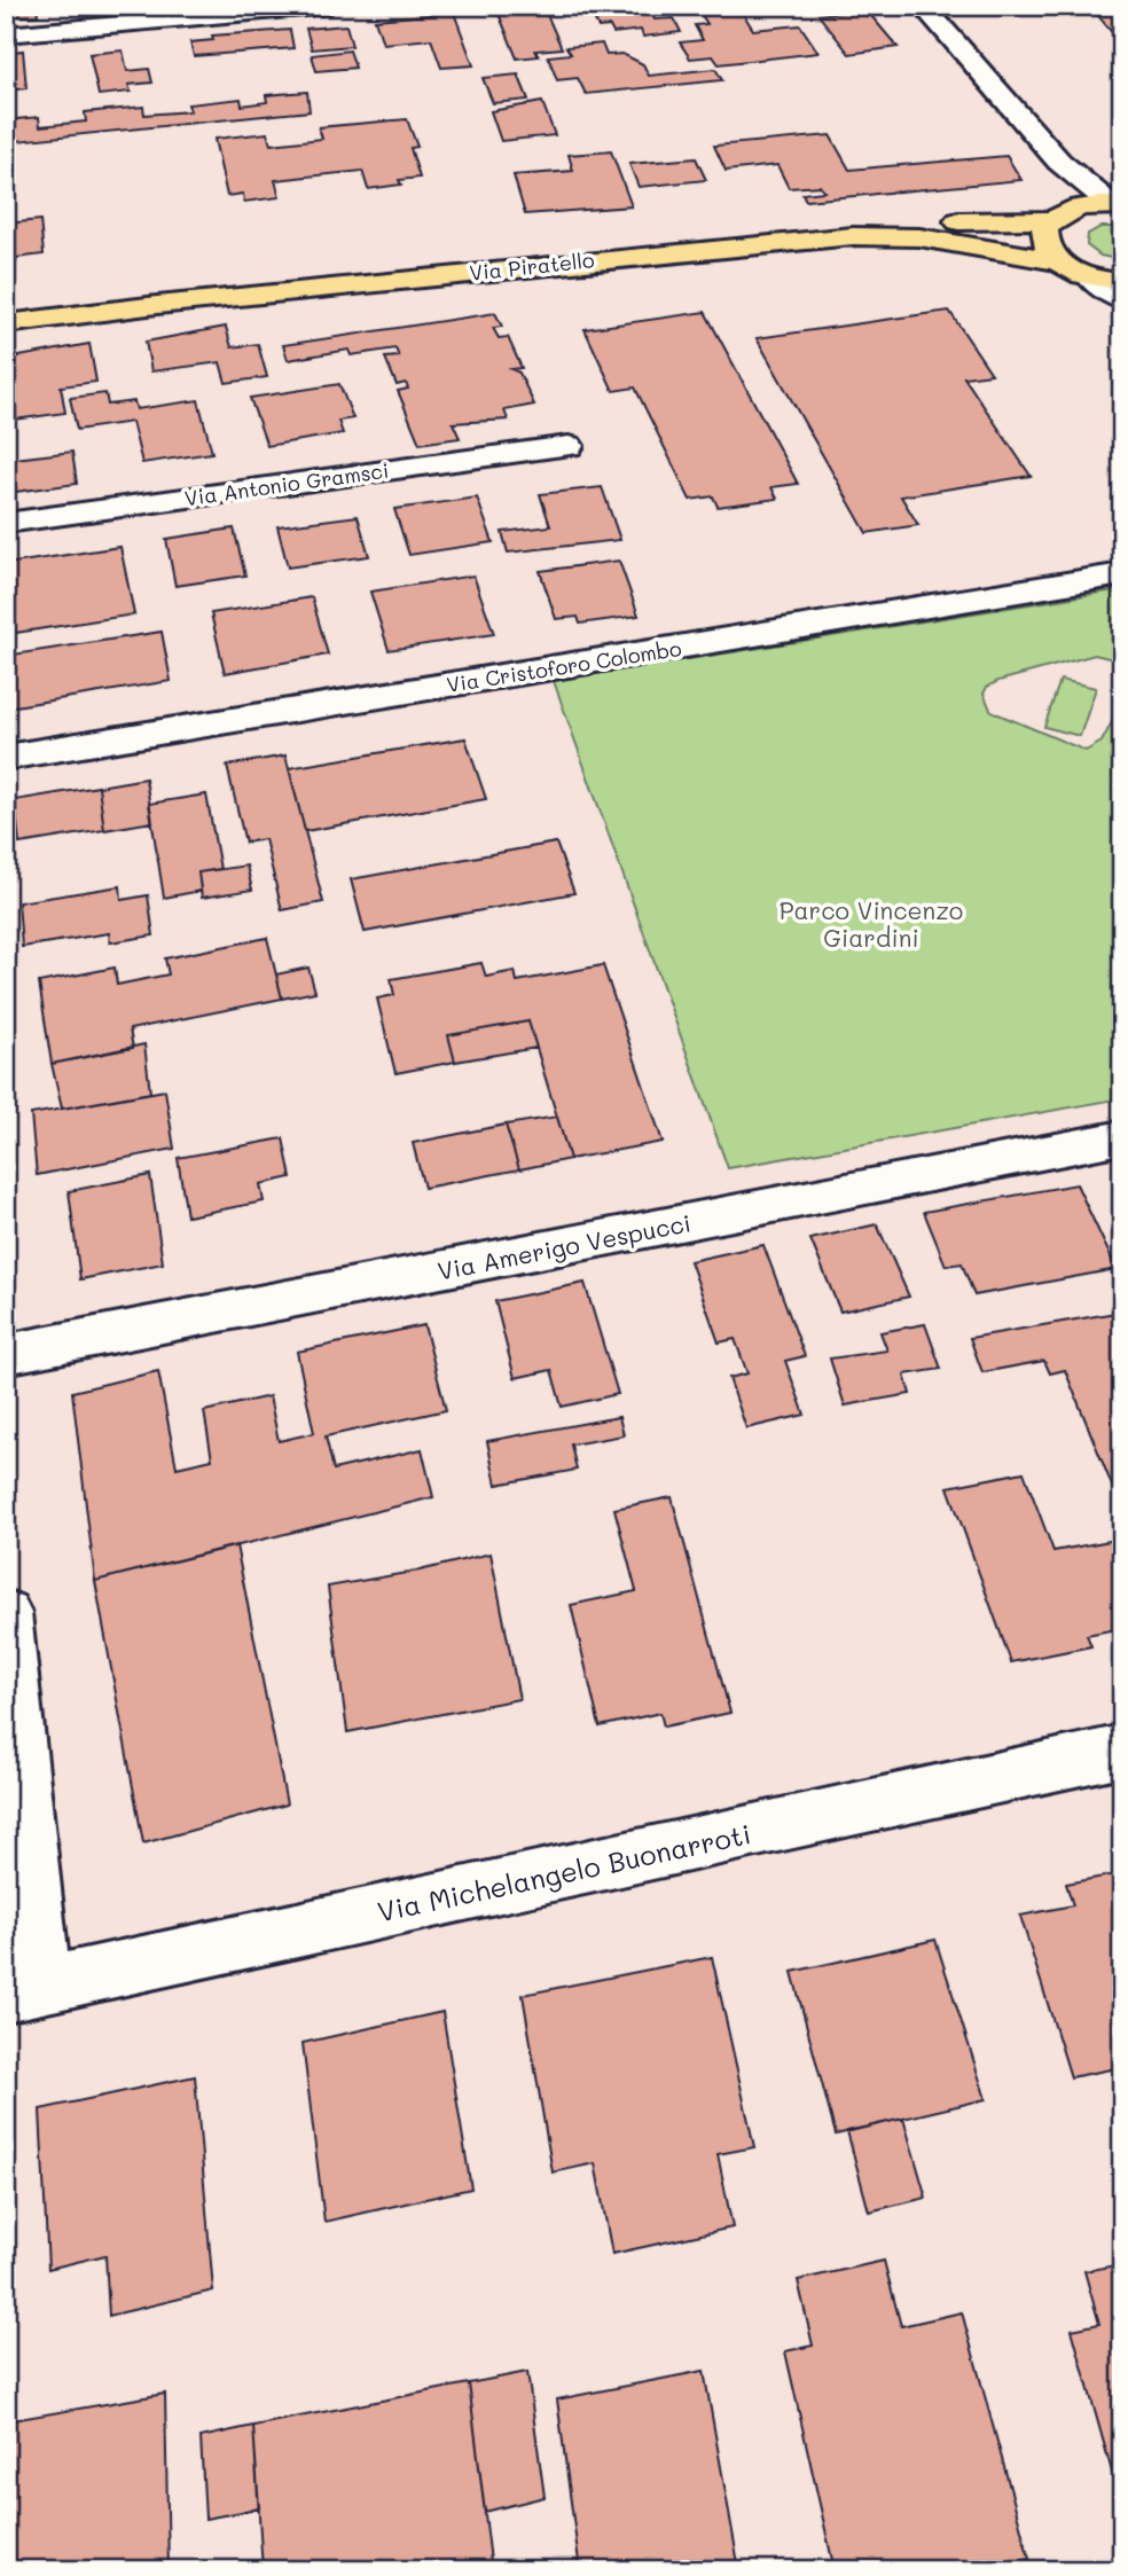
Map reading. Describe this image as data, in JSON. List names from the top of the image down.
{
  "streets": {
    "main road": ["Via Piratello"],
    "street": [
      "Via Antonio Gramsci",
      "Via Cristoforo Colombo",
      "Via Amerigo Vespucci",
      "Via Michelangelo Buonarroti"
    ]
  },
  "parks": ["Parco Vincenzo Giardini"]
}
